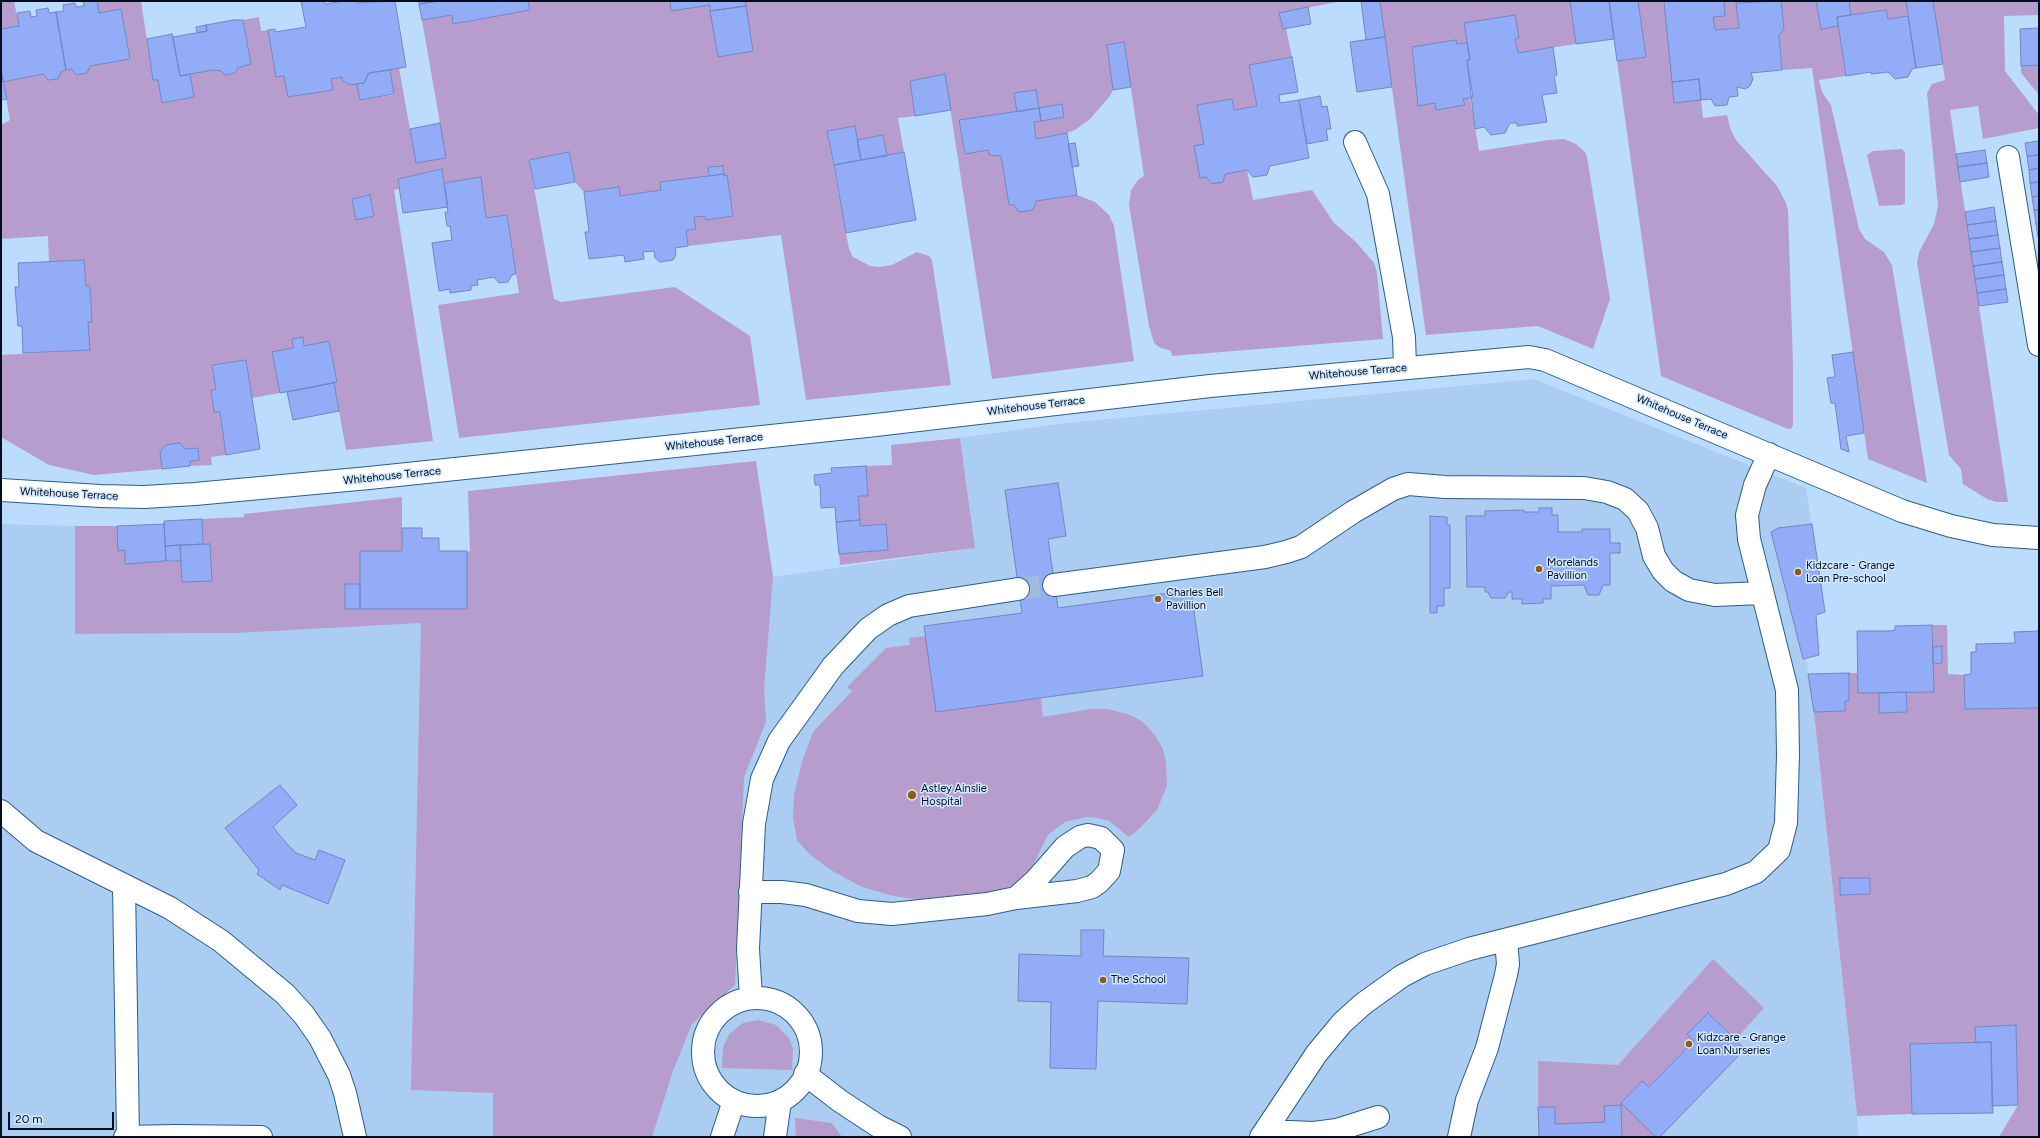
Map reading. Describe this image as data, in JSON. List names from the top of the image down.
{
  "streets": {
    "street": ["Whitehouse Terrace"]
  },
  "places": [
    "Morelands Pavillion",
    "Kidzcare - Grange Loan Pre-school",
    "Charles Bell Pavillion",
    "Astley Ainslie Hospital",
    "The School",
    "Kidzcare - Grange Loan Nurseries"
  ],
  "scale_bar": "20 m"
}
